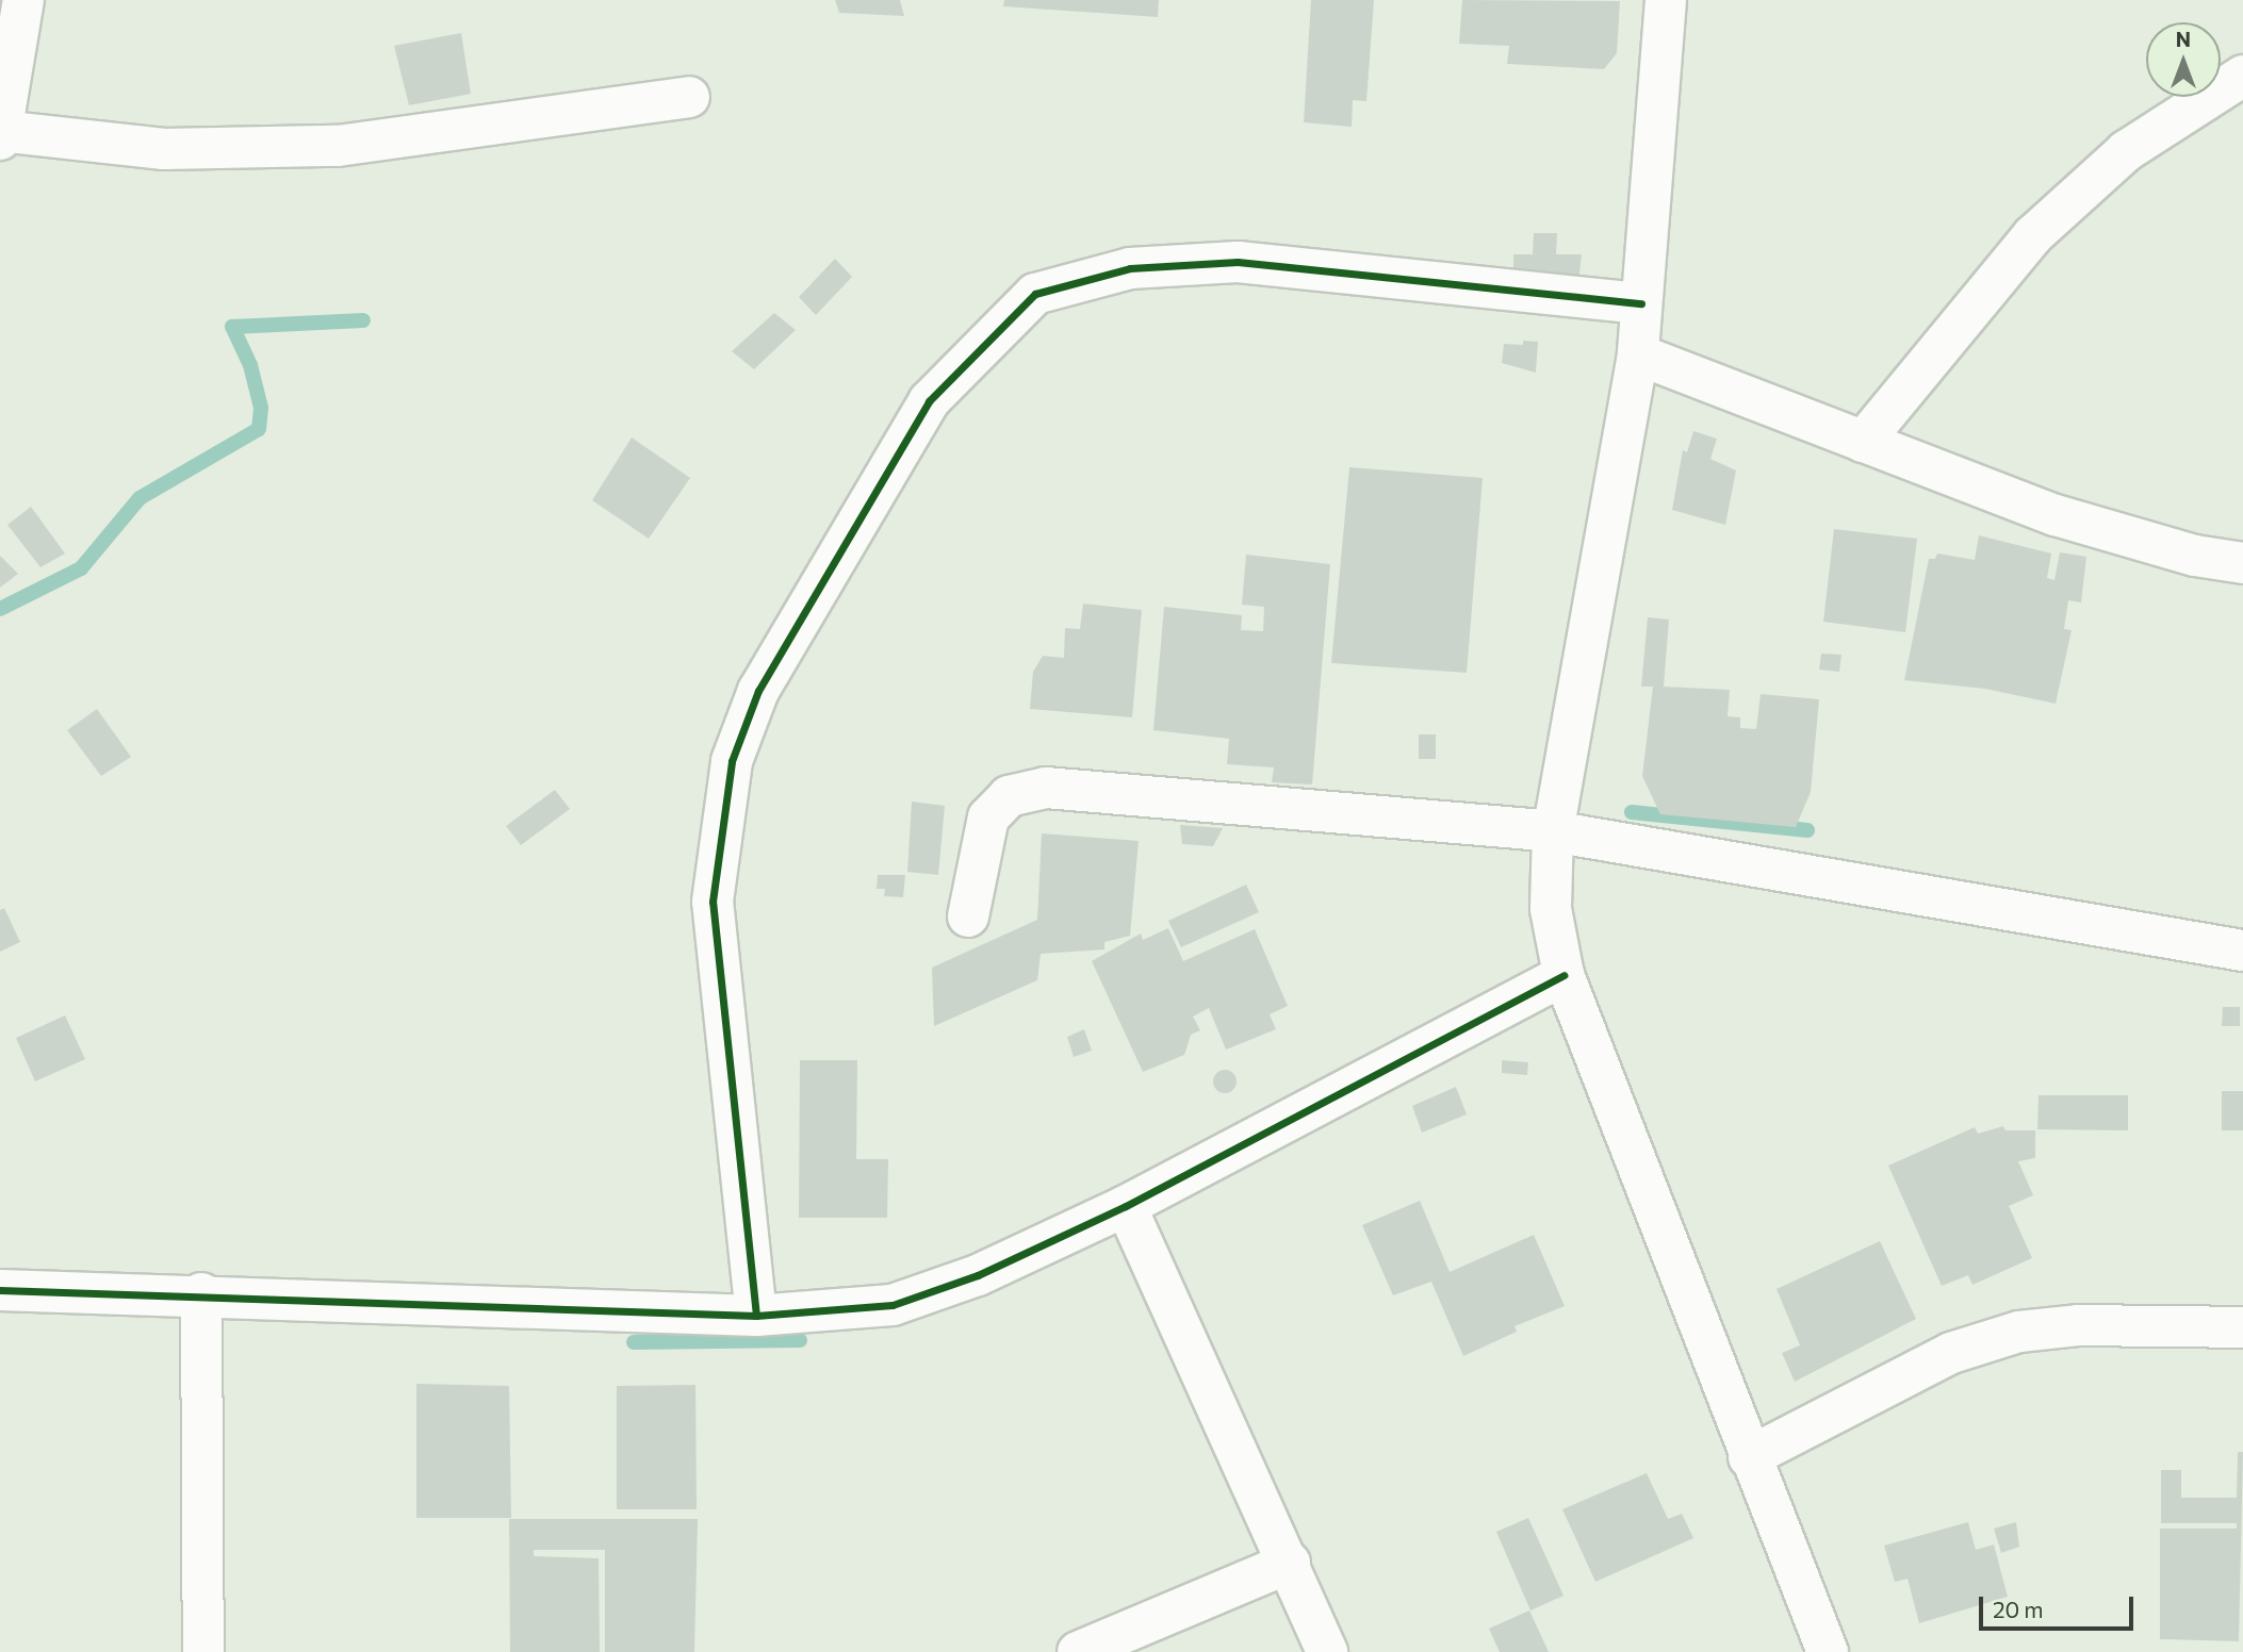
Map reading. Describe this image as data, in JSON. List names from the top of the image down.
{
  "scale_bar": "20 m",
  "north": "top"
}
